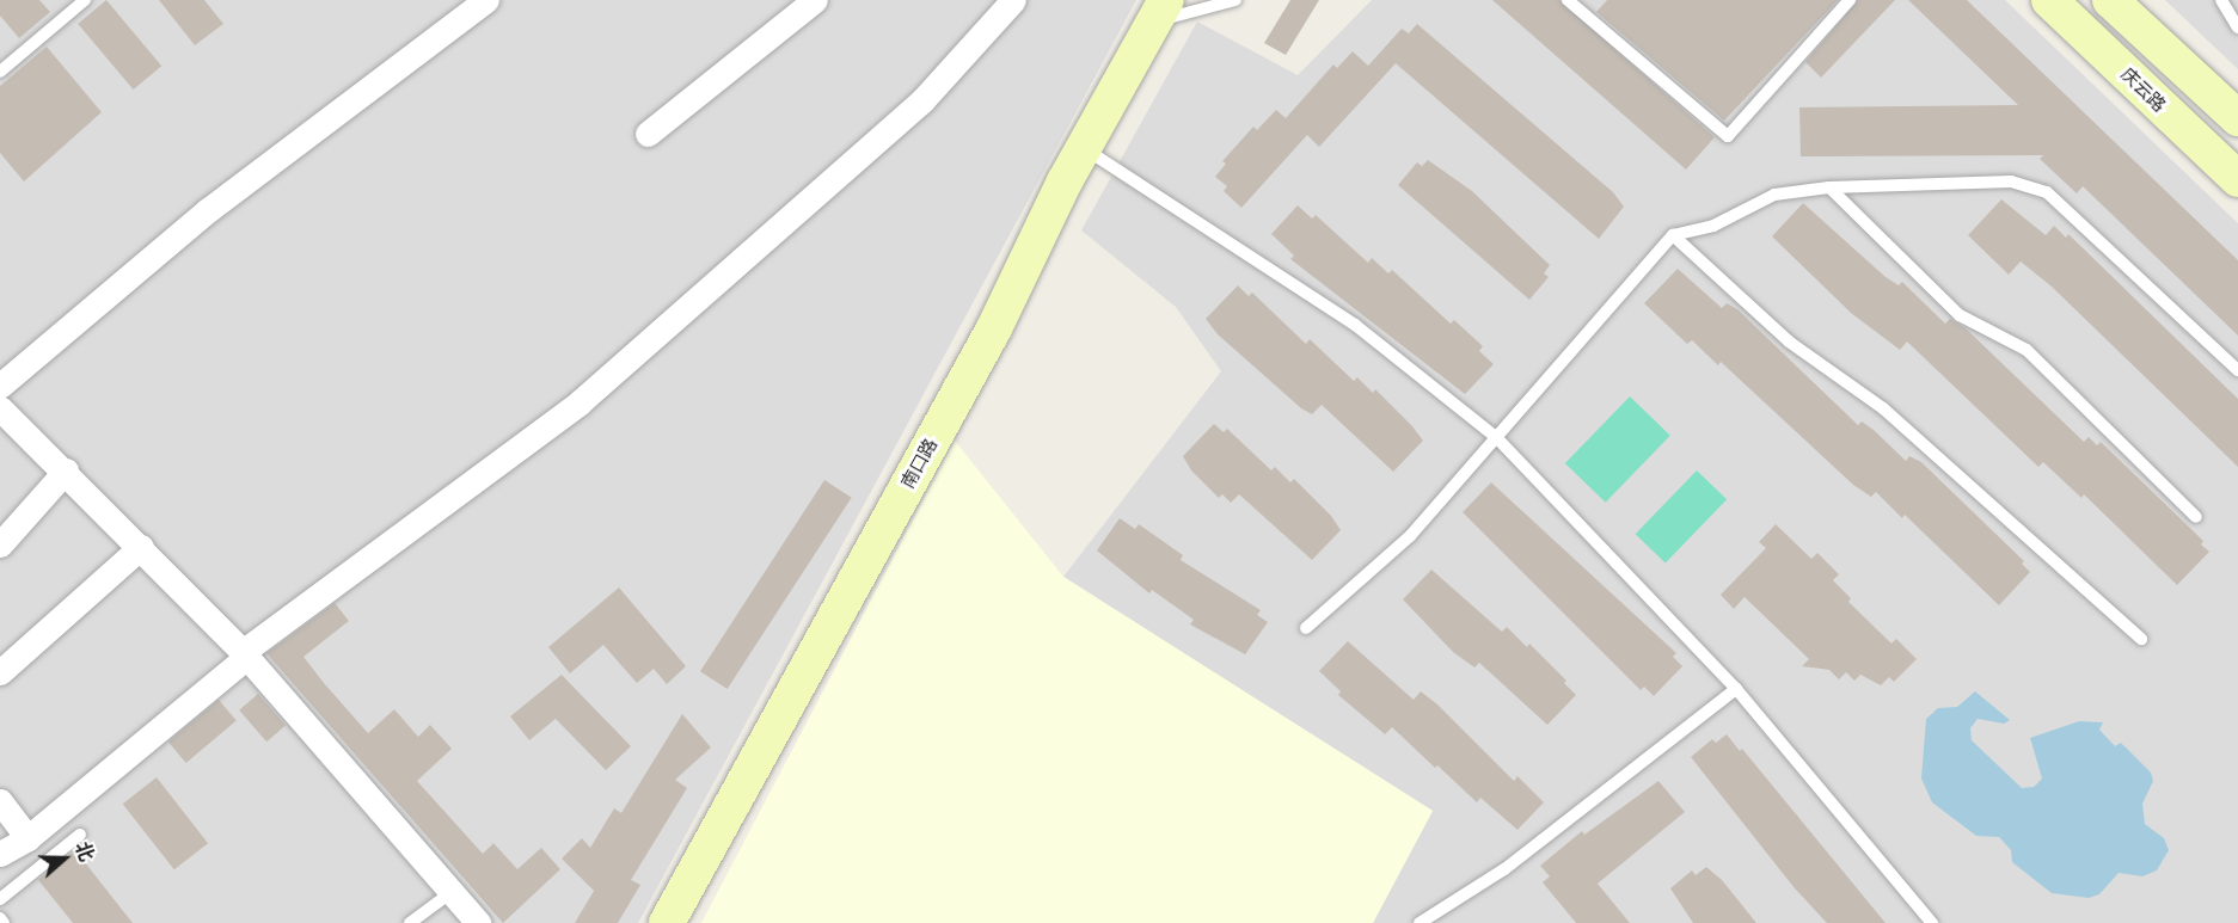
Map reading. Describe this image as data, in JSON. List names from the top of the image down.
{
  "streets": {
    "main road": ["庆云路", "南口路"]
  },
  "north": "right"
}
